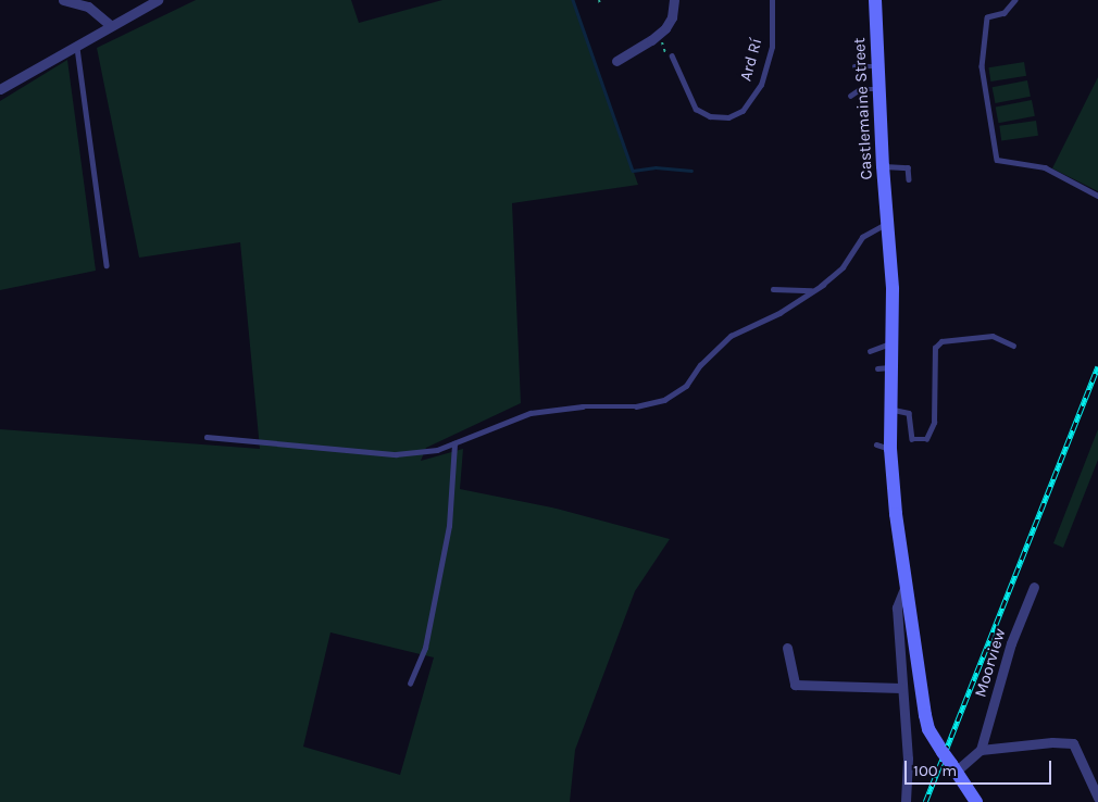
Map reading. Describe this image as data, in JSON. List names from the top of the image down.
{
  "streets": {
    "main road": ["Castlemaine Street"],
    "street": ["Moorview"],
    "lane": ["Ard Rí"]
  },
  "scale_bar": "100 m"
}
